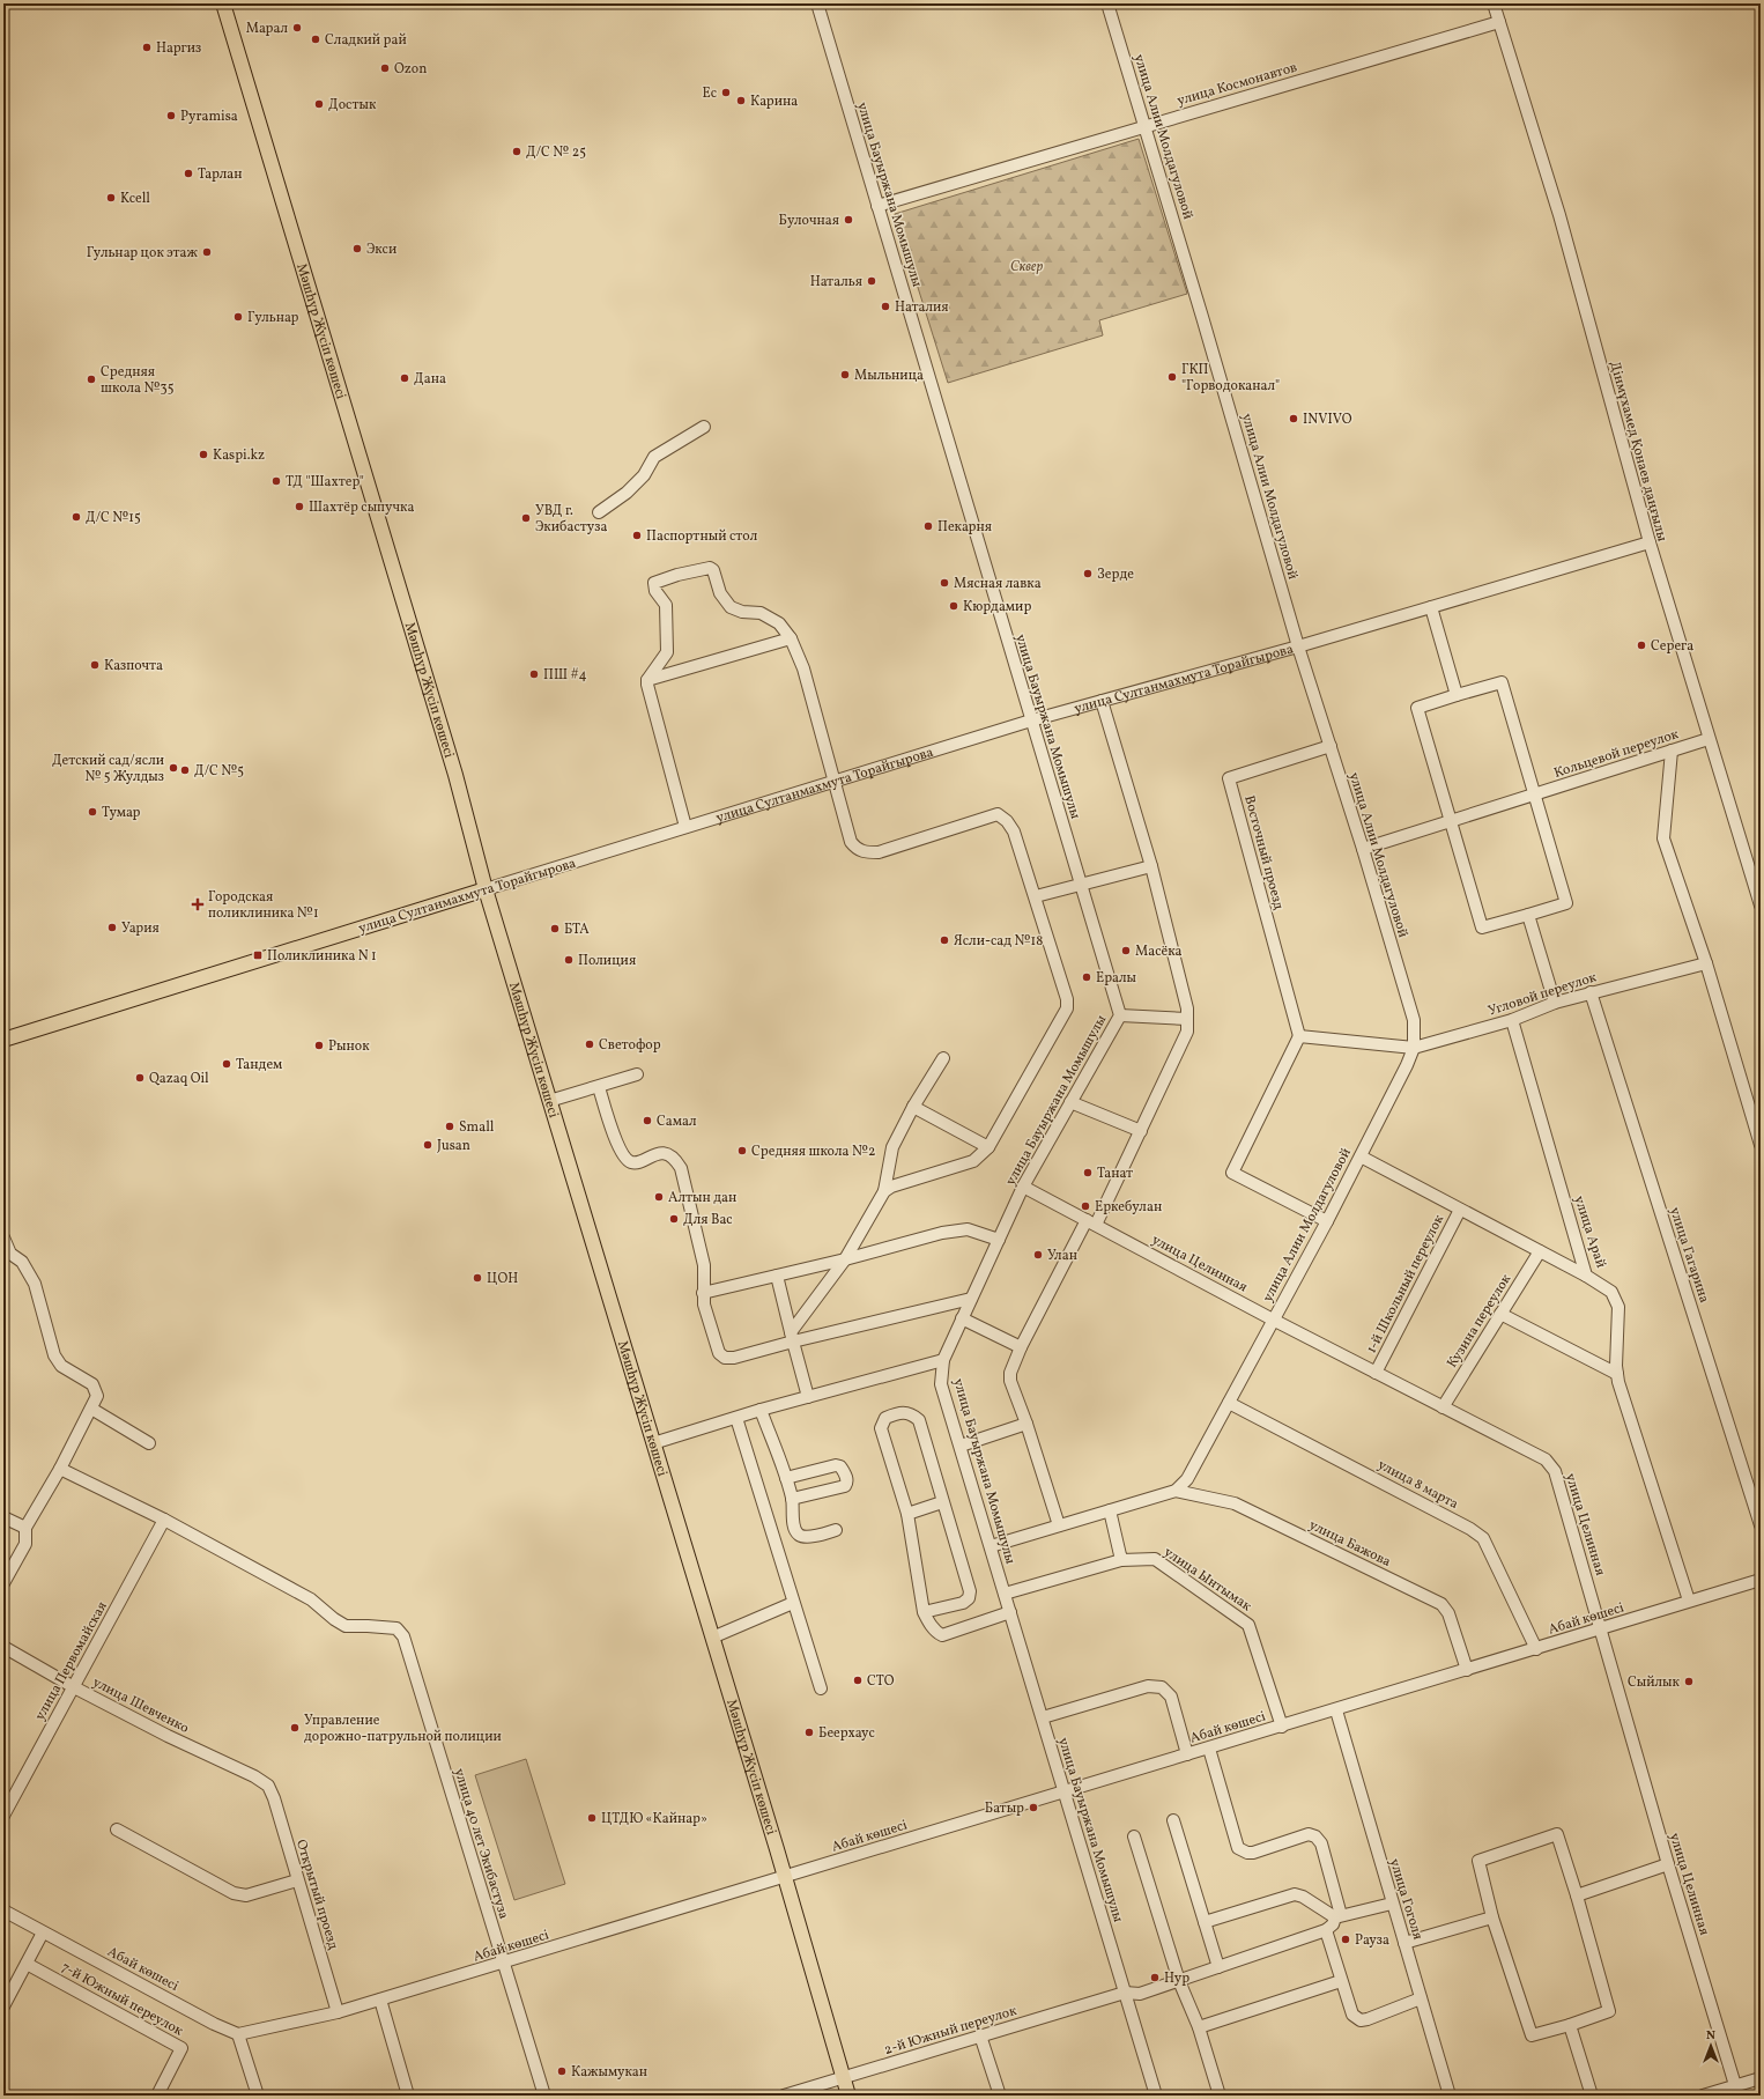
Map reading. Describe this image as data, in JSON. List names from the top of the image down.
{
  "streets": {
    "main road": ["Мәшһүр Жүсіп көшесі", "улица Султанмахмута Торайгырова"],
    "street": [
      "улица Космонавтов",
      "улица Алии Молдагуловой",
      "улица Бауыржана Момышулы",
      "Дінмұхамед Қонаев даңғылы",
      "Кольцевой переулок",
      "Восточный проезд",
      "Угловой переулок",
      "улица Арай",
      "улица Гагарина",
      "улица Целинная",
      "1-й Школьный переулок",
      "Кузина переулок",
      "улица 8 марта",
      "улица Бажова",
      "улица Ынтымак",
      "Абай көшесі",
      "улица Первомайская",
      "улица Шевченко",
      "улица 40 лет Экибастуза",
      "Открытый проезд",
      "улица Гоголя",
      "7-й Южный переулок",
      "2-й Южный переулок"
    ]
  },
  "crossings": [
    ["улица Космонавтов", "улица Алии Молдагуловой"],
    ["улица Космонавтов", "улица Бауыржана Момышулы"],
    ["улица Космонавтов", "Дінмұхамед Қонаев даңғылы"],
    ["улица Алии Молдагуловой", "улица Султанмахмута Торайгырова"],
    ["улица Алии Молдагуловой", "Кольцевой переулок"],
    ["улица Алии Молдагуловой", "Восточный проезд"],
    ["улица Алии Молдагуловой", "Угловой переулок"],
    ["улица Алии Молдагуловой", "улица Целинная"],
    ["улица Алии Молдагуловой", "улица 8 марта"],
    ["улица Алии Молдагуловой", "улица Бажова"],
    ["улица Бауыржана Момышулы", "улица Султанмахмута Торайгырова"],
    ["улица Бауыржана Момышулы", "улица Целинная"],
    ["улица Бауыржана Момышулы", "улица Ынтымак"],
    ["улица Бауыржана Момышулы", "Абай көшесі"],
    ["улица Бауыржана Момышулы", "2-й Южный переулок"],
    ["Мәшһүр Жүсіп көшесі", "улица Султанмахмута Торайгырова"],
    ["Мәшһүр Жүсіп көшесі", "Абай көшесі"],
    ["Мәшһүр Жүсіп көшесі", "2-й Южный переулок"],
    ["Дінмұхамед Қонаев даңғылы", "улица Султанмахмута Торайгырова"],
    ["Дінмұхамед Қонаев даңғылы", "Кольцевой переулок"],
    ["Угловой переулок", "улица Арай"],
    ["Угловой переулок", "улица Гагарина"],
    ["улица Арай", "Абай көшесі"],
    ["улица Целинная", "1-й Школьный переулок"],
    ["улица Целинная", "Кузина переулок"],
    ["улица Целинная", "Абай көшесі"],
    ["улица 8 марта", "Абай көшесі"],
    ["улица Бажова", "Абай көшесі"],
    ["улица Ынтымак", "Абай көшесі"],
    ["Абай көшесі", "улица 40 лет Экибастуза"],
    ["Абай көшесі", "Открытый проезд"],
    ["Абай көшесі", "улица Гоголя"],
    ["улица Первомайская", "улица Шевченко"],
    ["улица Первомайская", "улица 40 лет Экибастуза"],
    ["улица Шевченко", "Открытый проезд"]
  ],
  "parks": ["Сквер"],
  "places": {
    "other": [
      "Марал",
      "Сладкий рай",
      "Наргиз",
      "Ozon",
      "Ес",
      "Карина",
      "Достык",
      "Pyramisa",
      "Д/С № 25",
      "Тарлан",
      "Kcell",
      "Булочная",
      "Экси",
      "Гульнар цок этаж",
      "Наталья",
      "Наталия",
      "Гульнар",
      "Мыльница",
      "ГКП \"Горводоканал\"",
      "Дана",
      "Средняя школа №35",
      "INVIVO",
      "Kaspi.kz",
      "ТД \"Шахтер\"",
      "Шахтёр сыпучка",
      "Д/С №15",
      "УВД г. Экибастуза",
      "Пекарня",
      "Паспортный стол",
      "Зерде",
      "Мясная лавка",
      "Кюрдамир",
      "Серега",
      "Казпочта",
      "ПШ #4",
      "Детский сад/ясли № 5 Жулдыз",
      "Д/С №5",
      "Тумар",
      "Уария",
      "БТА",
      "Ясли-сад №18",
      "Масёка",
      "Полиция",
      "Ералы",
      "Светофор",
      "Рынок",
      "Тандем",
      "Qazaq Oil",
      "Самал",
      "Small",
      "Jusan",
      "Средняя школа №2",
      "Танат",
      "Алтын дан",
      "Еркебулан",
      "Для Вас",
      "Улан",
      "ЦОН",
      "СТО",
      "Сыйлык",
      "Управление дорожно-патрульной полиции",
      "Беерхаус",
      "Батыр",
      "ЦТДЮ «Кайнар»",
      "Рауза",
      "Нур",
      "Кажымукан"
    ],
    "health": ["Городская поликлиника №1"],
    "transit": ["Поликлиника N 1"]
  },
  "north": "top"
}
